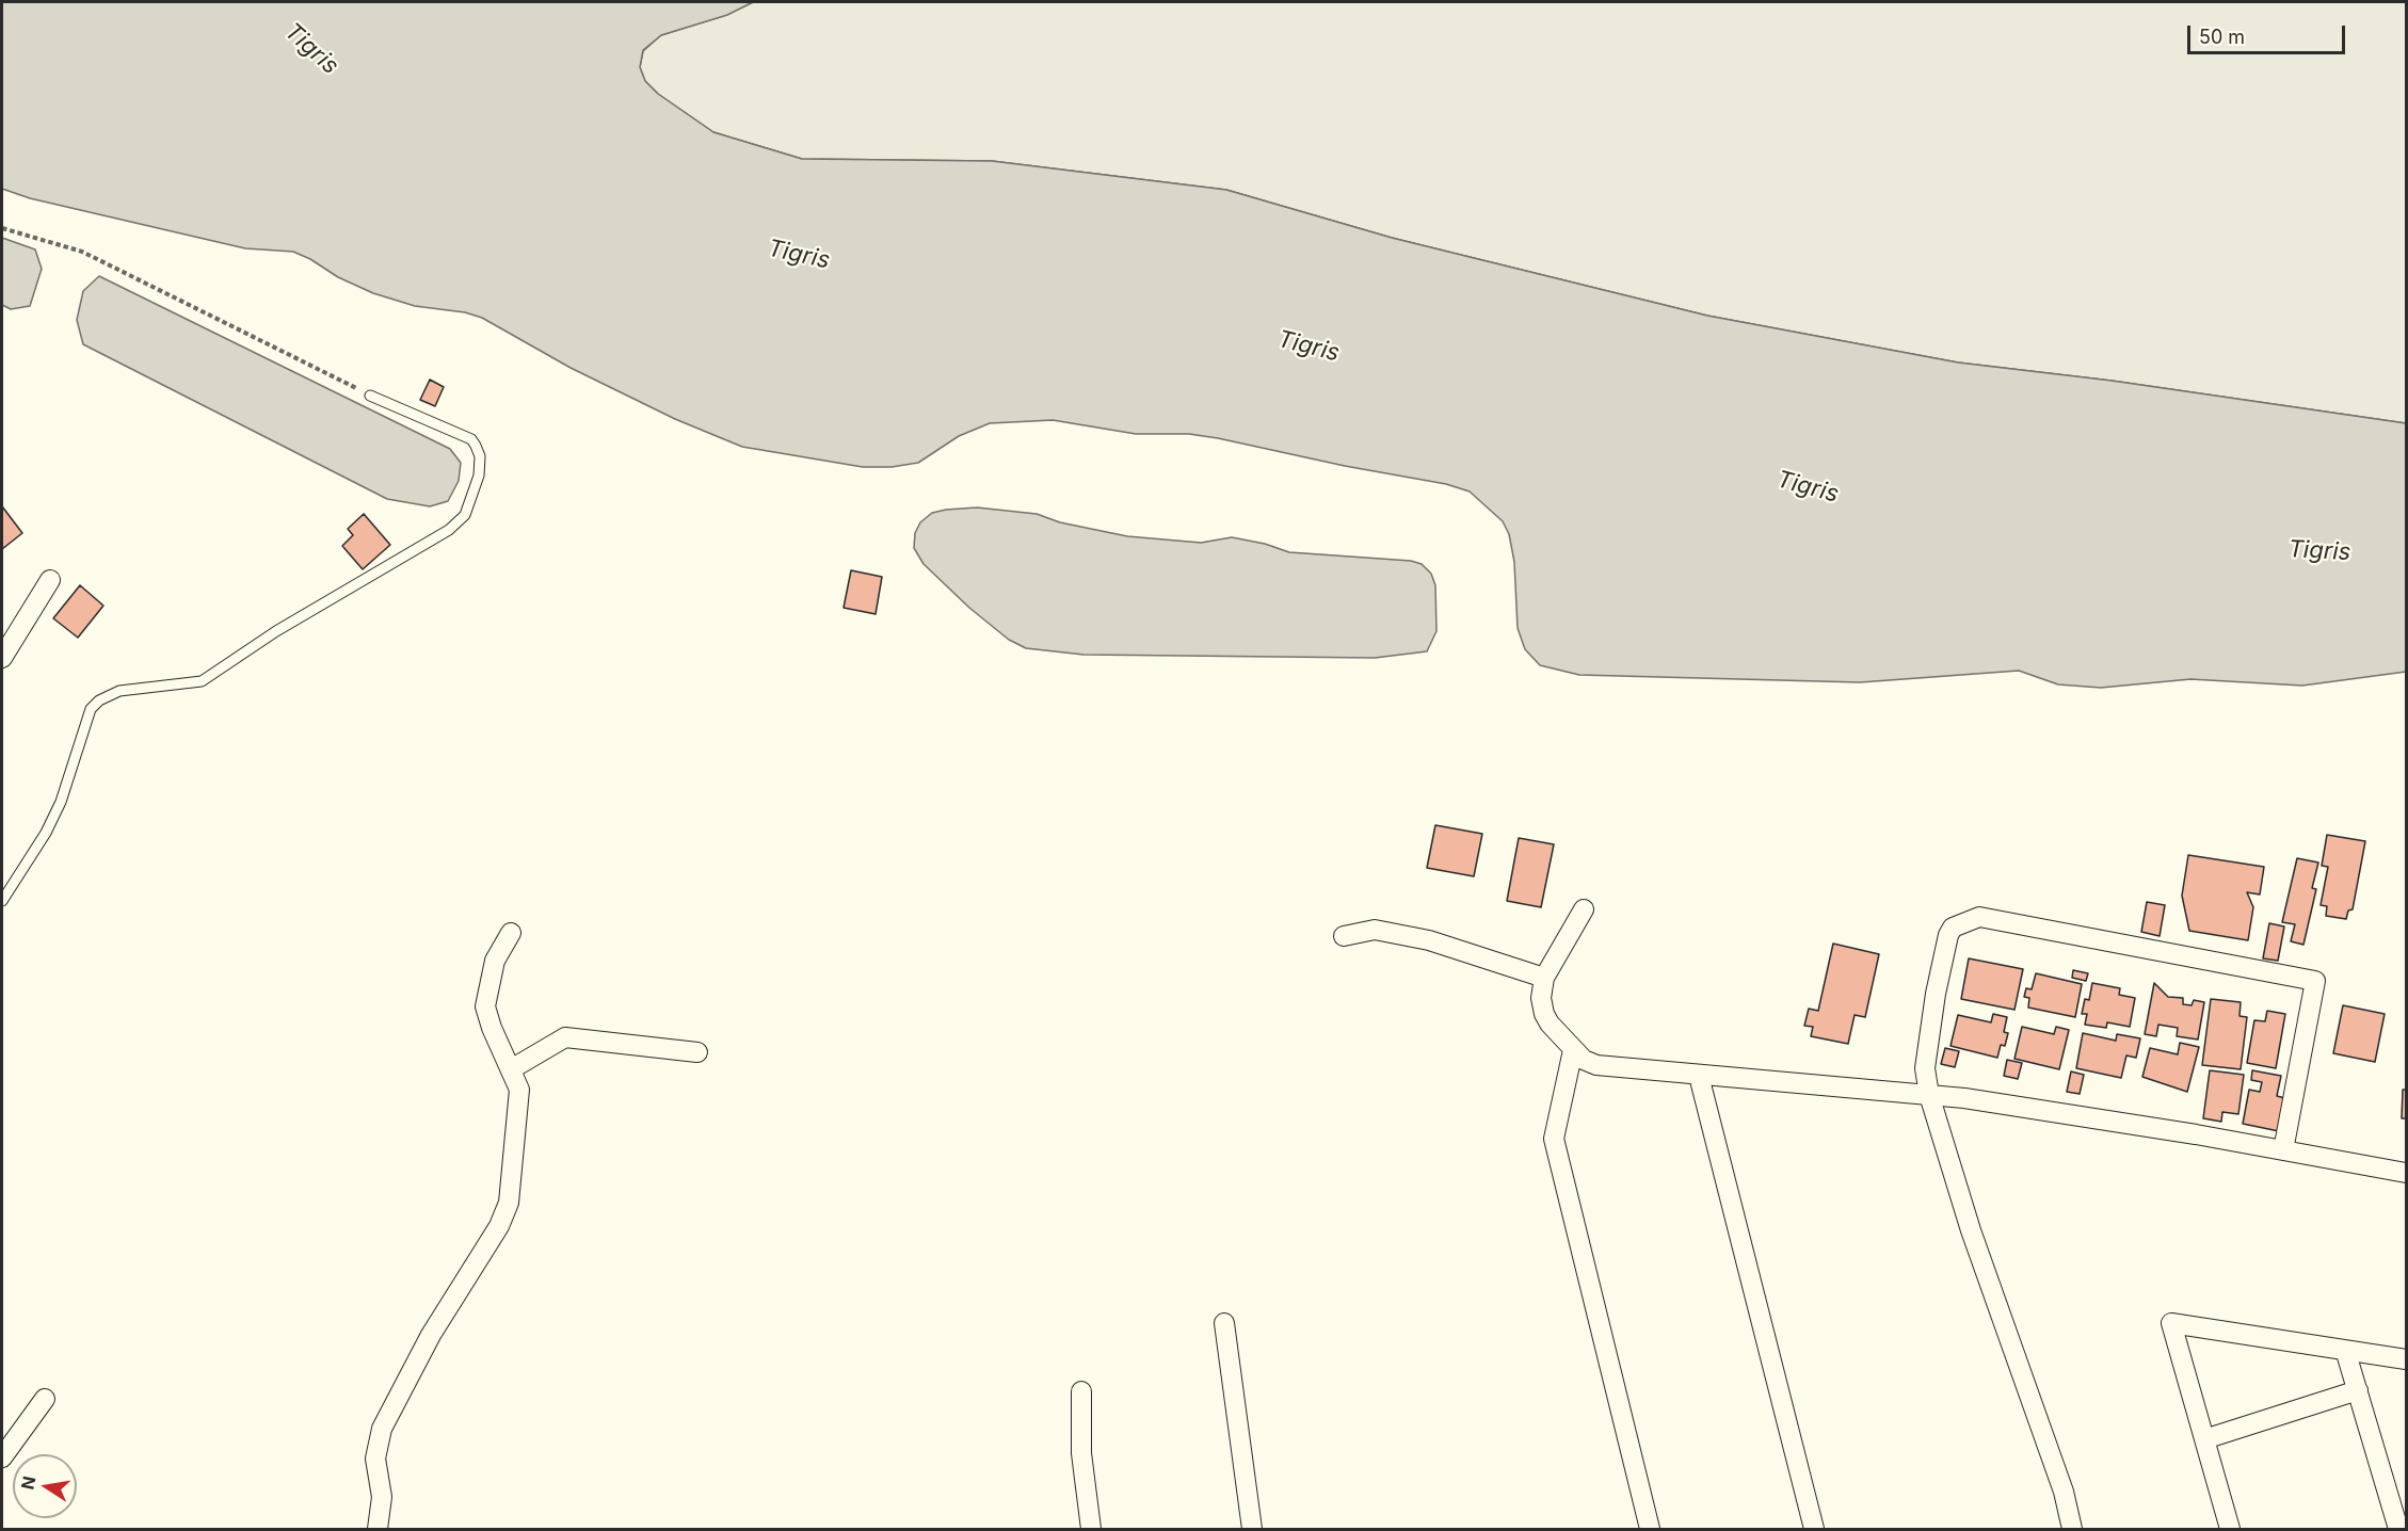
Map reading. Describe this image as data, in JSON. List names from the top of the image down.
{
  "water": ["Tigris"],
  "scale_bar": "50 m",
  "north": "left"
}
